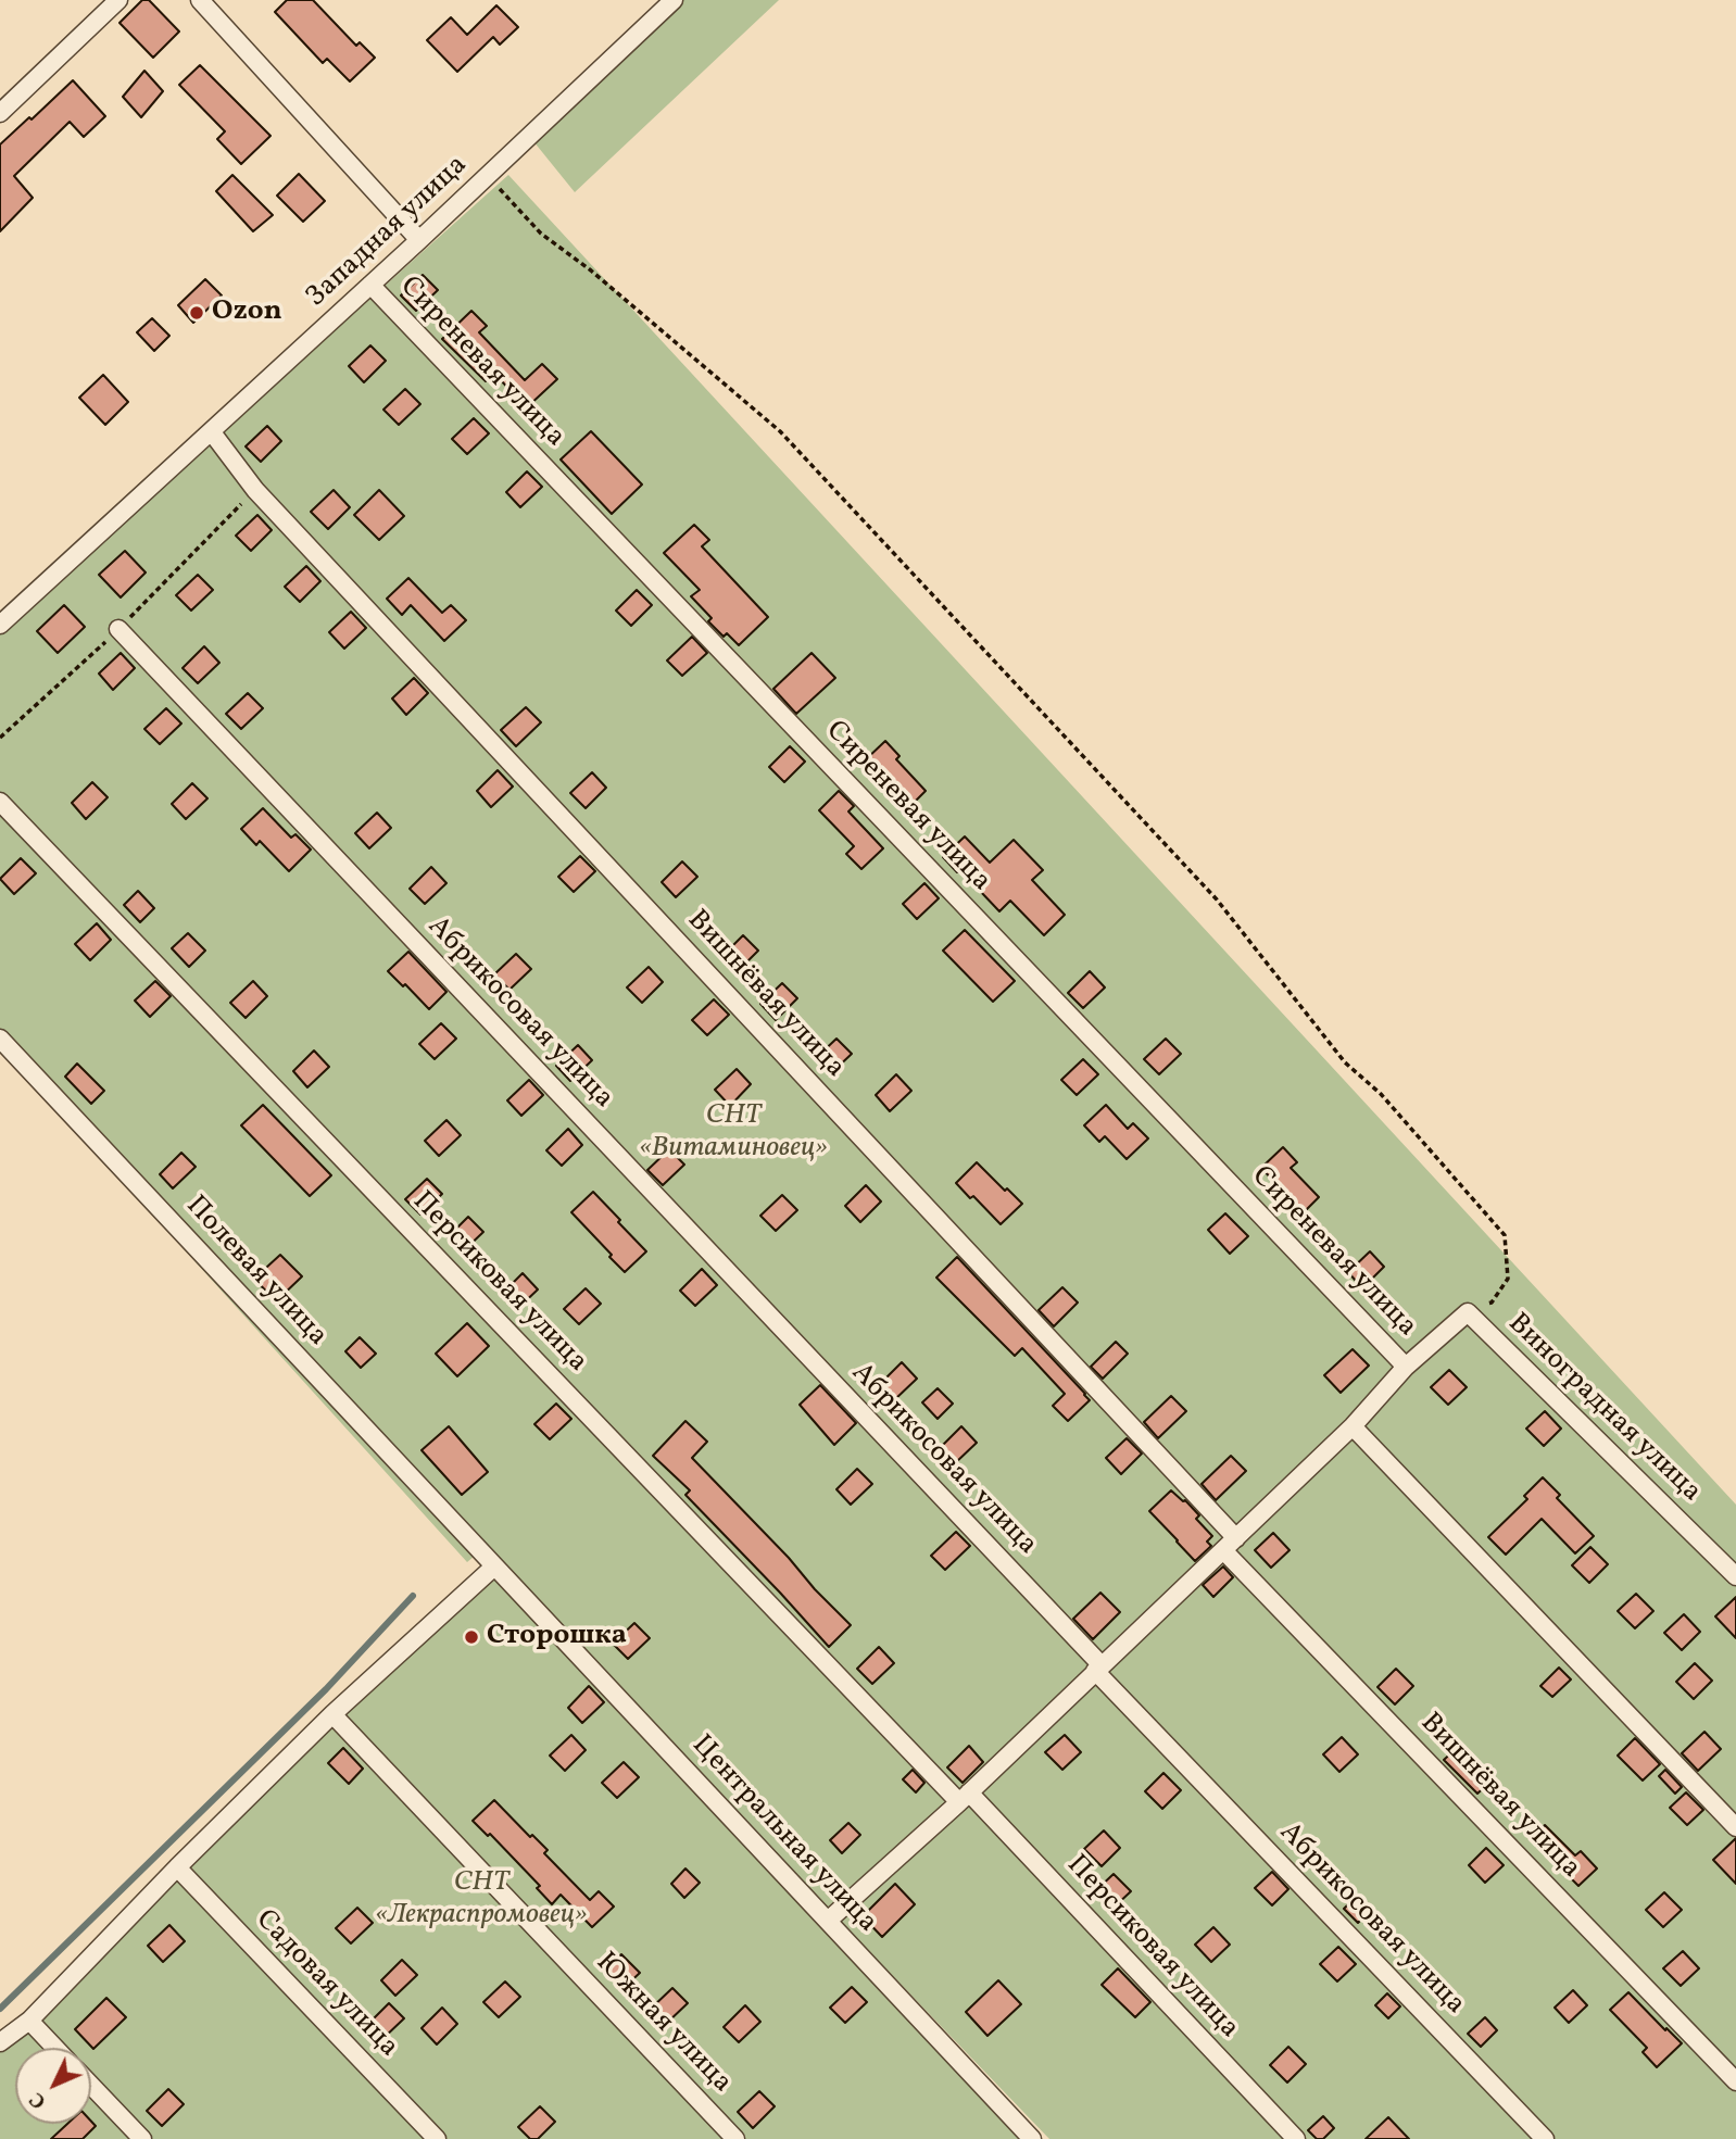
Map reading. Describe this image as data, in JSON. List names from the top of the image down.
{
  "streets": {
    "street": [
      "Западная улица",
      "Сиреневая улица",
      "Вишнёвая улица",
      "Абрикосовая улица",
      "Полевая улица",
      "Персиковая улица",
      "Виноградная улица",
      "Центральная улица",
      "Садовая улица",
      "Южная улица"
    ]
  },
  "crossings": [
    ["Западная улица", "Сиреневая улица"],
    ["Западная улица", "Вишнёвая улица"],
    ["Полевая улица", "Центральная улица"]
  ],
  "parks": ["СНТ «Витаминовец»", "СНТ «Лекраспромовец»"],
  "places": ["Ozon", "Сторошка"],
  "north": "bottom left"
}
